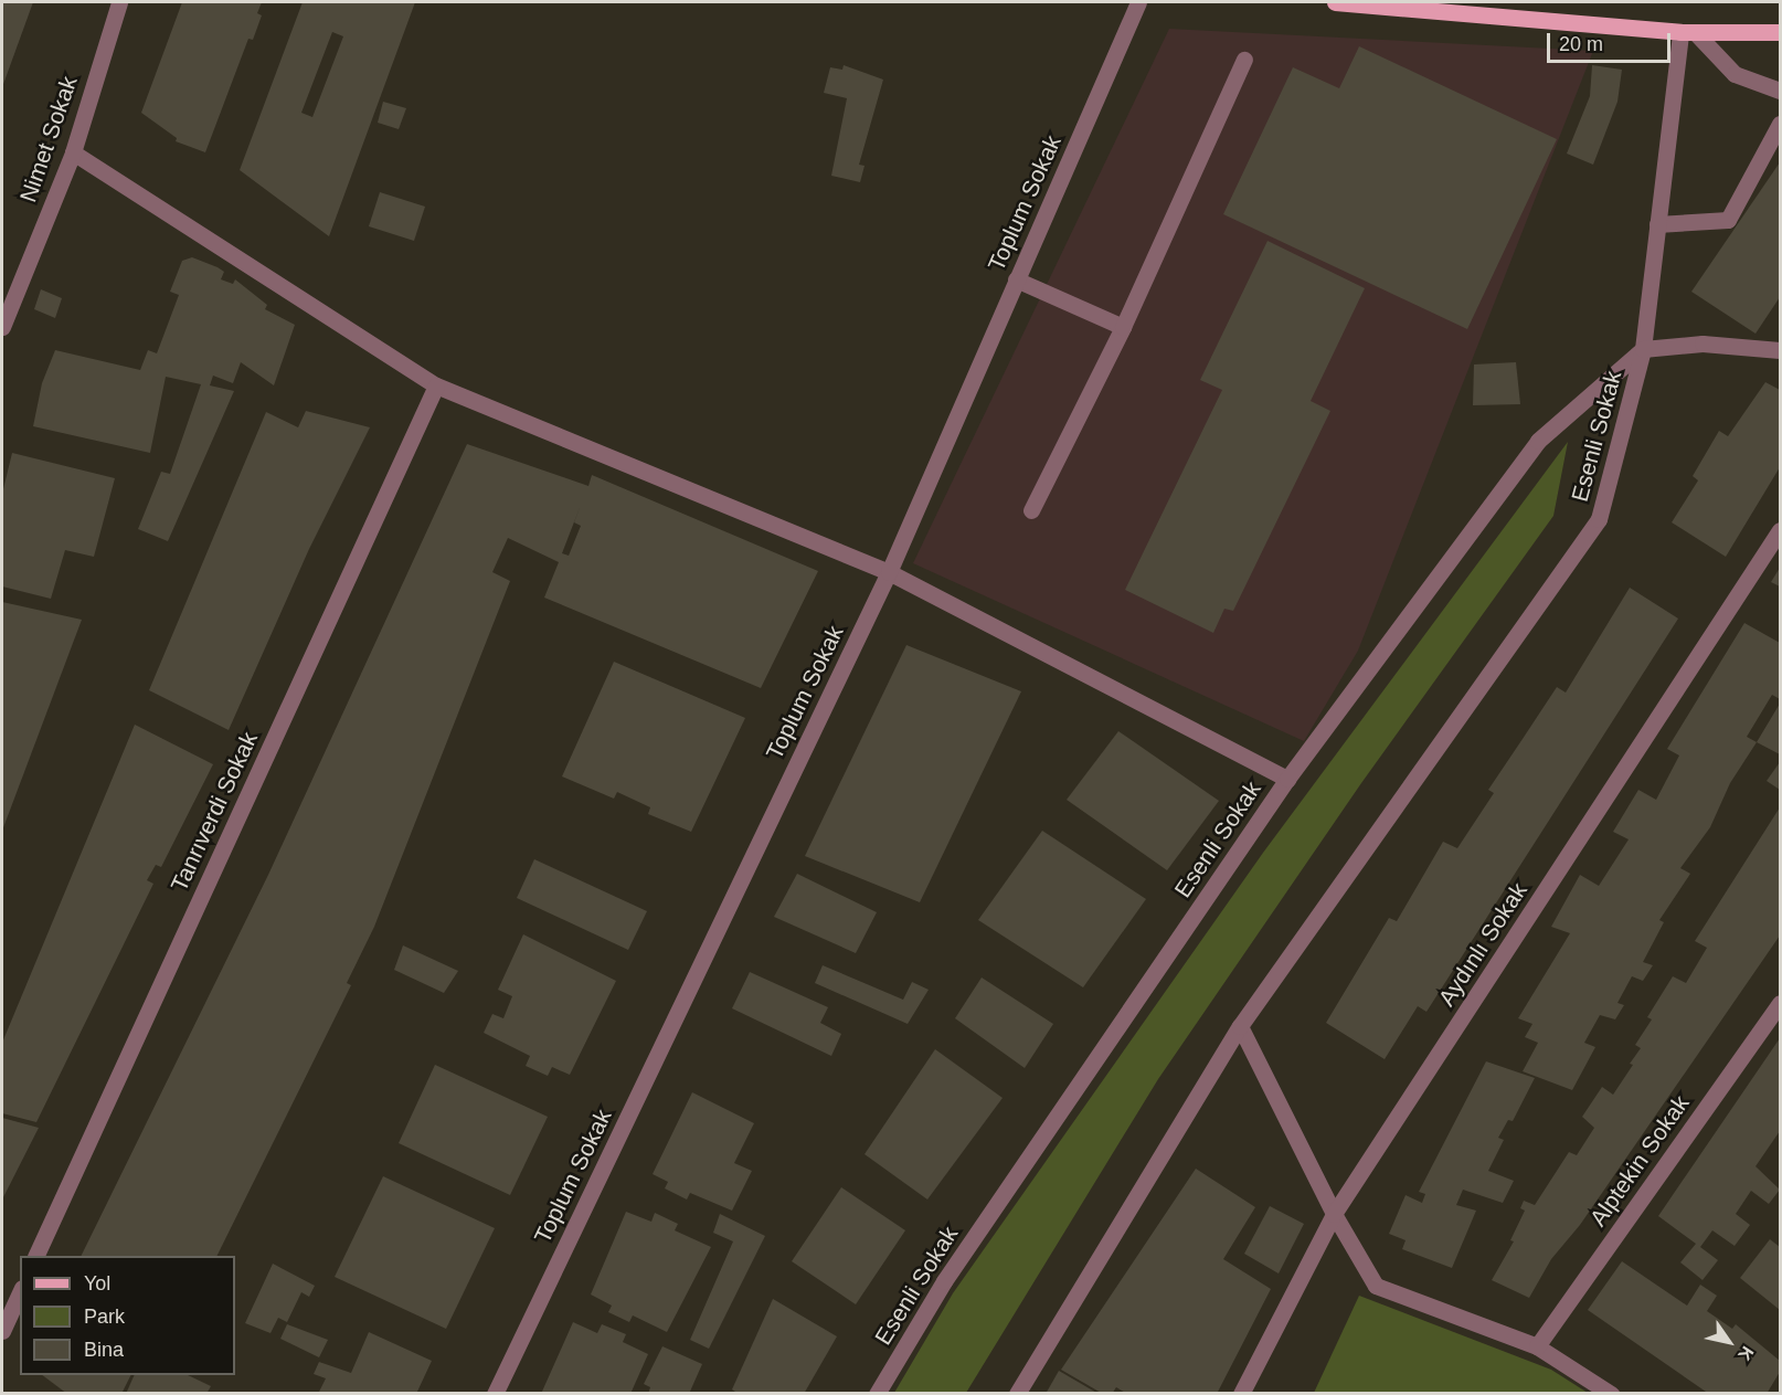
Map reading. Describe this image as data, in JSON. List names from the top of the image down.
{
  "streets": {
    "street": [
      "Nimet Sokak",
      "Toplum Sokak",
      "Esenli Sokak",
      "Tanrıverdi Sokak",
      "Aydınlı Sokak",
      "Alptekin Sokak"
    ]
  },
  "legend": ["Yol", "Park", "Bina"],
  "scale_bar": "20 m",
  "north": "bottom right"
}
